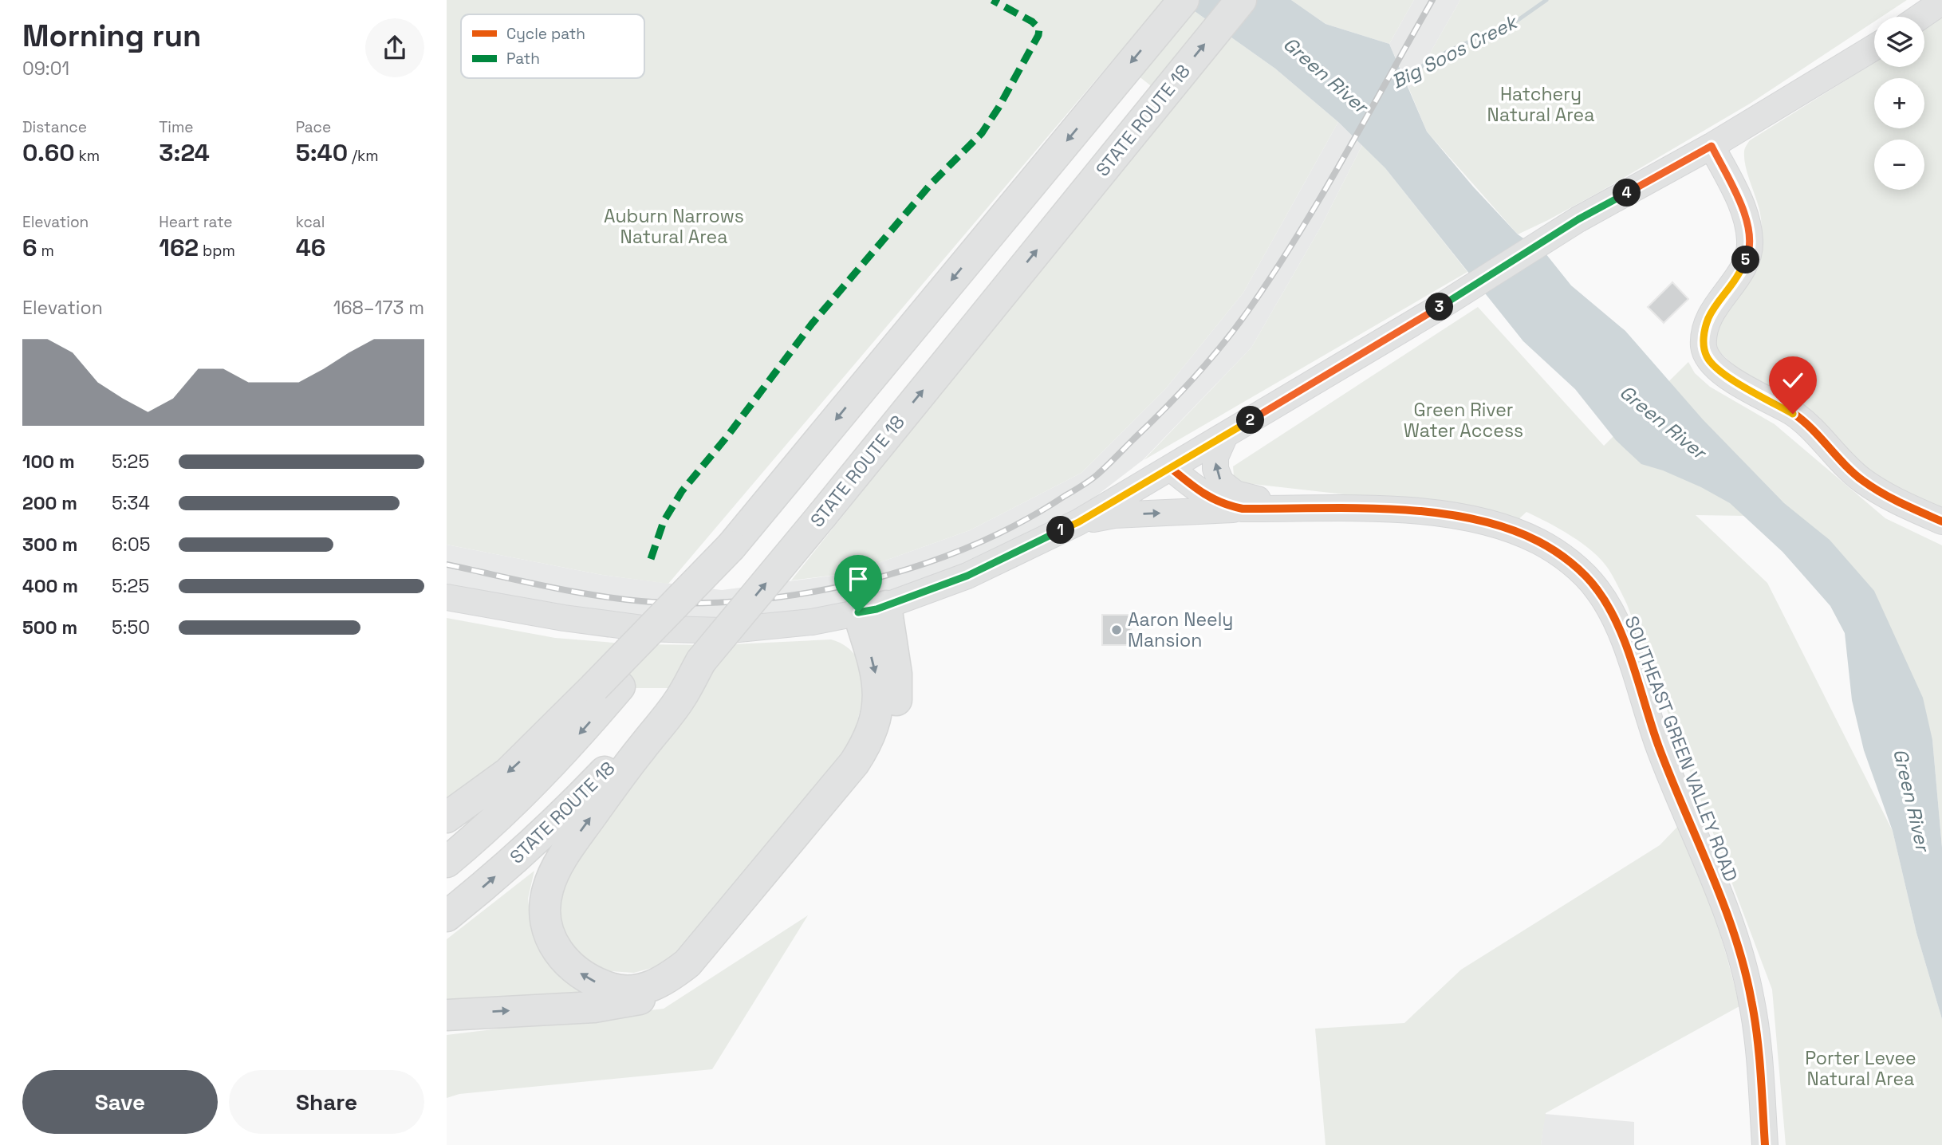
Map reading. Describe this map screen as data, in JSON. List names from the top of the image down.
{
  "streets": {
    "highway": ["STATE ROUTE 18"],
    "street": ["SOUTHEAST GREEN VALLEY ROAD"]
  },
  "water": ["Big Soos Creek", "Green River"],
  "parks": [
    "Hatchery Natural Area",
    "Auburn Narrows Natural Area",
    "Green River Water Access",
    "Porter Levee Natural Area"
  ],
  "places": ["Aaron Neely Mansion"],
  "legend": ["Cycle path", "Path"],
  "page": {
    "heading": ["Morning run", "09:01"],
    "map_buttons": ["+", "−"],
    "stats": [
      ["Distance", "0.60 km"],
      ["Time", "3:24"],
      ["Pace", "5:40 /km"],
      ["Elevation", "6 m"],
      ["Heart rate", "162 bpm"],
      ["kcal", "46"]
    ],
    "pins": [
      "4",
      "5",
      "3",
      "2",
      "1"
    ],
    "chart": ["Elevation", "168–173 m"],
    "list": [
      {
        "name": "100 m",
        "note": "5:25"
      },
      {
        "name": "200 m",
        "note": "5:34"
      },
      {
        "name": "300 m",
        "note": "6:05"
      },
      {
        "name": "400 m",
        "note": "5:25"
      },
      {
        "name": "500 m",
        "note": "5:50"
      }
    ],
    "buttons": ["Save", "Share"]
  }
}
